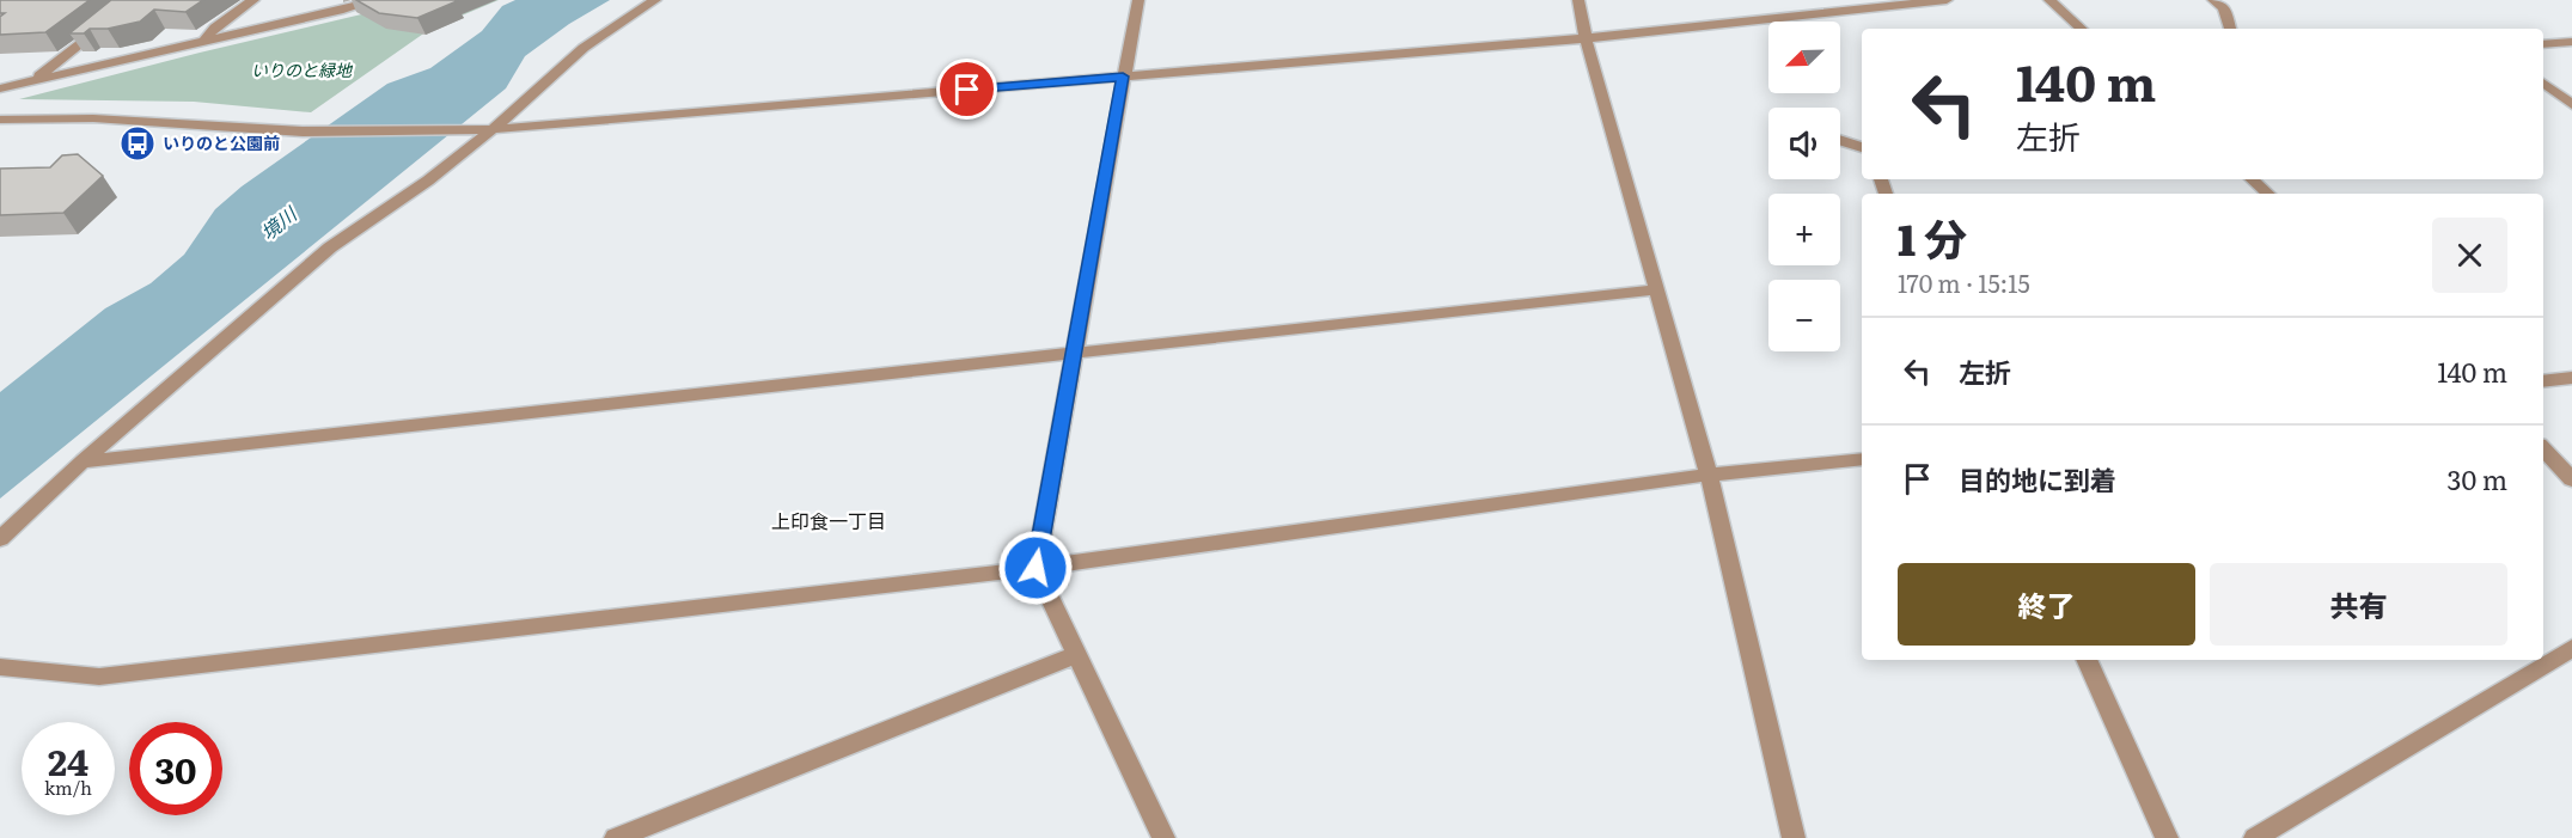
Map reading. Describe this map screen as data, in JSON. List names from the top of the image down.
{
  "districts": ["上印食一丁目"],
  "water": ["境川"],
  "parks": ["いりのと緑地"],
  "places": {
    "bus stop": ["いりのと公園前"]
  },
  "north": "bottom left",
  "page": {
    "map_buttons": ["+", "−"],
    "turn": ["140 m", "左折"],
    "heading": ["1 分", "170 m · 15:15"],
    "list": [
      {
        "name": "左折",
        "value": "140 m"
      },
      {
        "name": "目的地に到着",
        "value": "30 m"
      }
    ],
    "buttons": ["終了", "共有"],
    "speed": "24 km/h",
    "limit": "30"
  }
}
